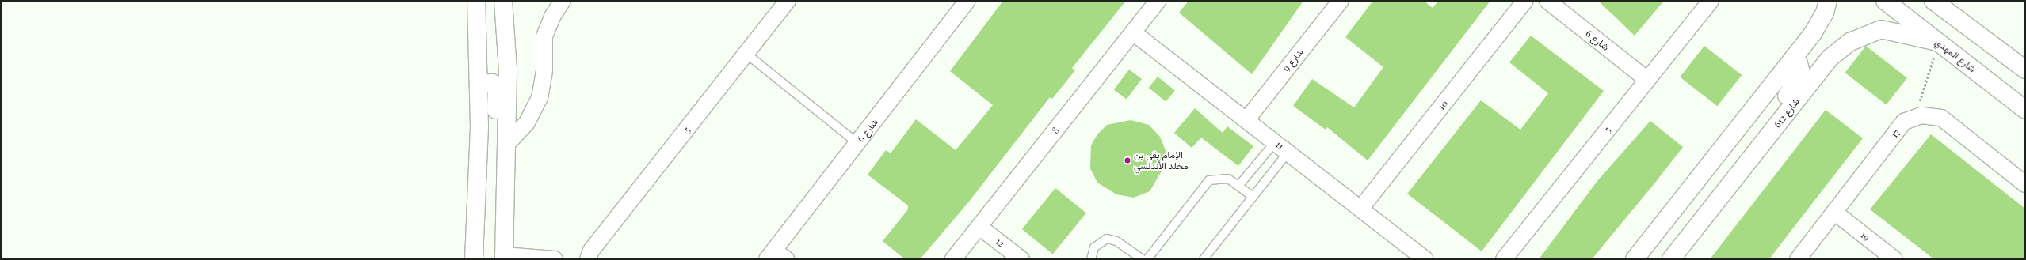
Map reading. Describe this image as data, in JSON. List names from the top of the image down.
{
  "streets": {
    "street": [
      "شارع 6",
      "شارع المهدي",
      "شارع 9",
      "10",
      "شارع 612",
      "5",
      "8",
      "17",
      "11",
      "19",
      "12"
    ]
  },
  "crossings": [
    ["شارع 6", "5"],
    ["شارع المهدي", "شارع 612"],
    ["شارع 9", "11"],
    ["10", "11"],
    ["8", "11"],
    ["8", "12"],
    ["17", "19"]
  ],
  "places": ["الإمام بقي بن مخلد الأندلسي"]
}
